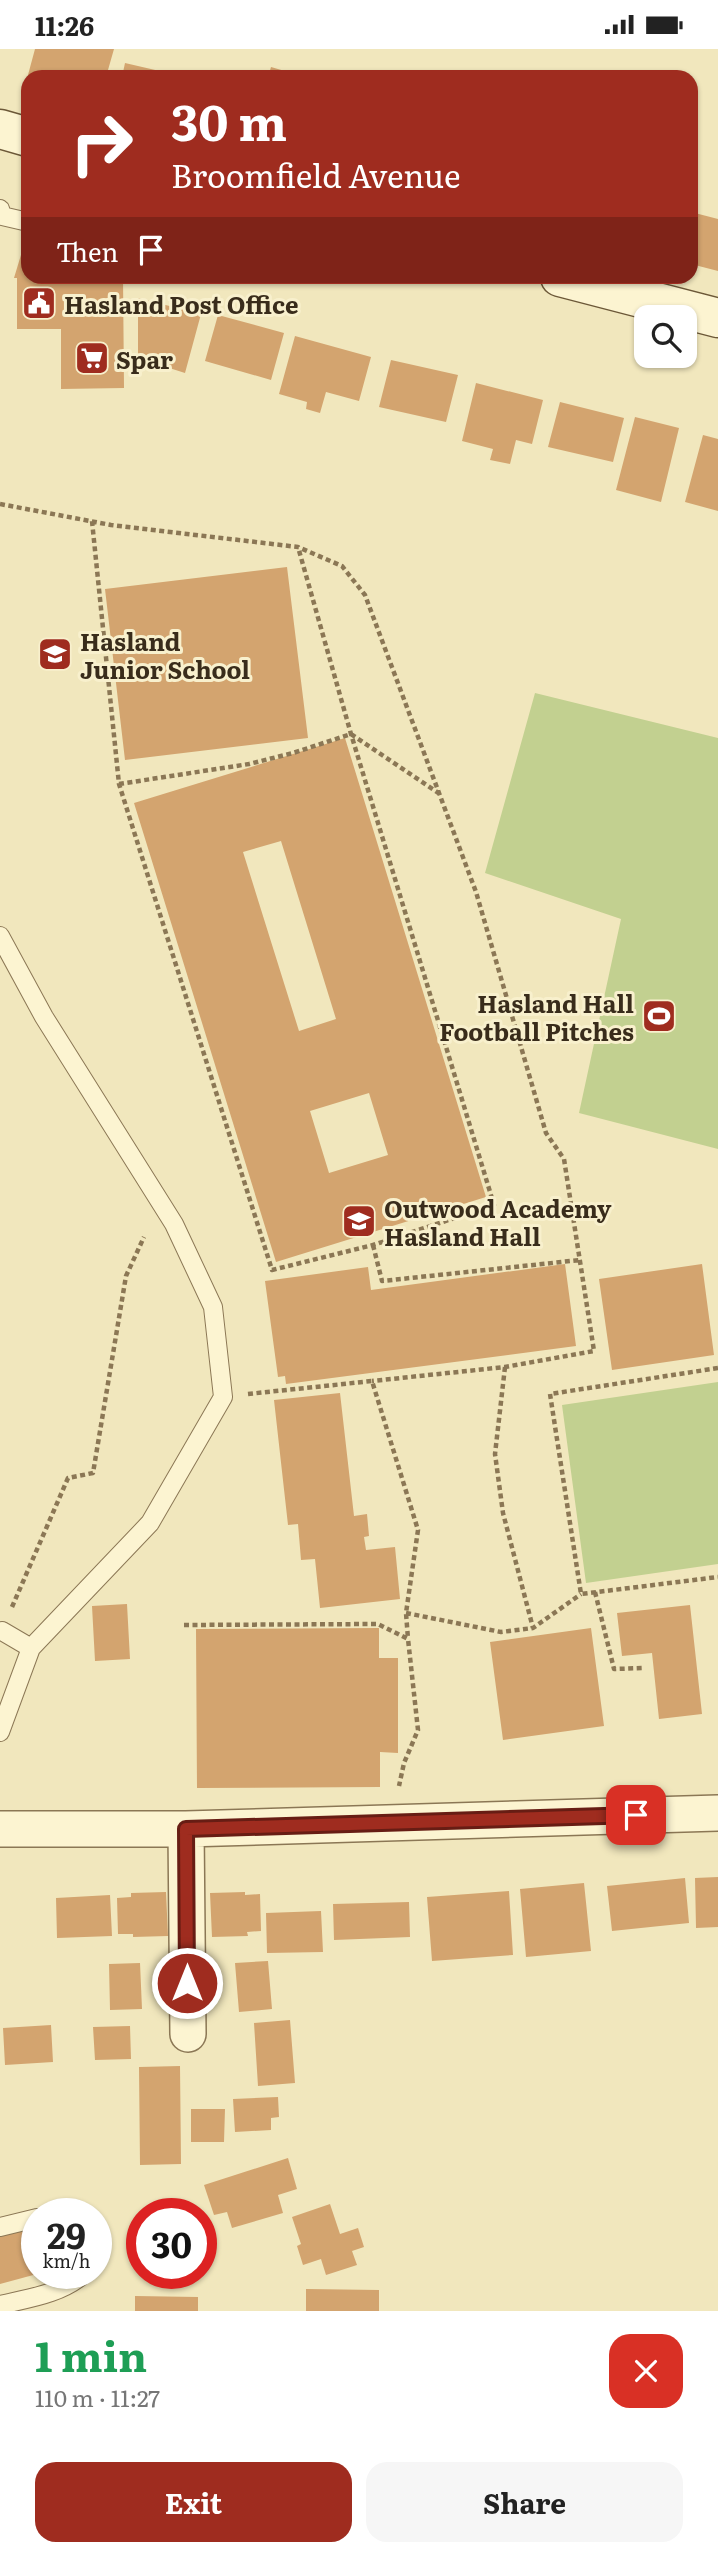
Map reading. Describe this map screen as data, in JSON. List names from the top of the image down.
{
  "places": {
    "public building": ["Hasland Post Office"],
    "supermarket": ["Spar"],
    "school or university": ["Hasland Junior School", "Outwood Academy Hasland Hall"],
    "sports": ["Hasland Hall Football Pitches"]
  },
  "page": {
    "status": "11:26",
    "turn": ["30 m", "Broomfield Avenue"],
    "then": "Then",
    "speed": "29 km/h",
    "limit": "30",
    "heading": ["1 min", "110 m · 11:27"],
    "buttons": ["Exit", "Share"]
  }
}
